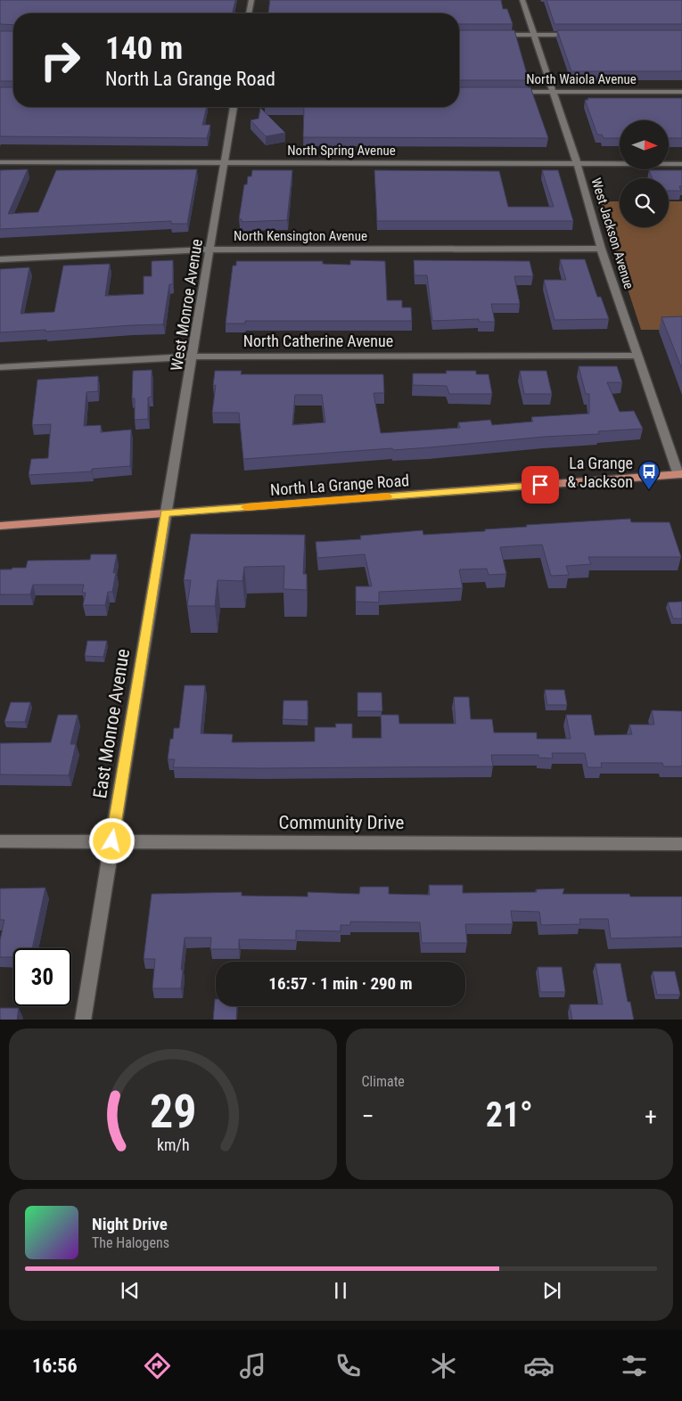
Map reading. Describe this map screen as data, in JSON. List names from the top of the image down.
{
  "streets": {
    "main road": ["North La Grange Road"],
    "street": [
      "North Waiola Avenue",
      "North Spring Avenue",
      "West Jackson Avenue",
      "North Kensington Avenue",
      "West Monroe Avenue",
      "North Catherine Avenue",
      "East Monroe Avenue",
      "Community Drive"
    ]
  },
  "crossings": [
    ["North Waiola Avenue", "West Jackson Avenue"],
    ["North Spring Avenue", "West Jackson Avenue"],
    ["North Spring Avenue", "West Monroe Avenue"],
    ["West Jackson Avenue", "North Kensington Avenue"],
    ["West Jackson Avenue", "North Catherine Avenue"],
    ["West Jackson Avenue", "North La Grange Road"],
    ["North Kensington Avenue", "West Monroe Avenue"],
    ["West Monroe Avenue", "North Catherine Avenue"],
    ["West Monroe Avenue", "North La Grange Road"],
    ["West Monroe Avenue", "East Monroe Avenue"],
    ["North La Grange Road", "East Monroe Avenue"],
    ["East Monroe Avenue", "Community Drive"]
  ],
  "places": {
    "bus stop": ["La Grange & Jackson"]
  },
  "north": "right",
  "page": {
    "turn": ["140 m", "North La Grange Road"],
    "limit": "30",
    "trip": "16:57 · 1 min · 290 m",
    "tile": "Climate",
    "heat": ["−", "21°", "+"],
    "song": ["Night Drive", "The Halogens"],
    "tabs": "16:56",
    "gauge": ["29", "km/h"]
  }
}
